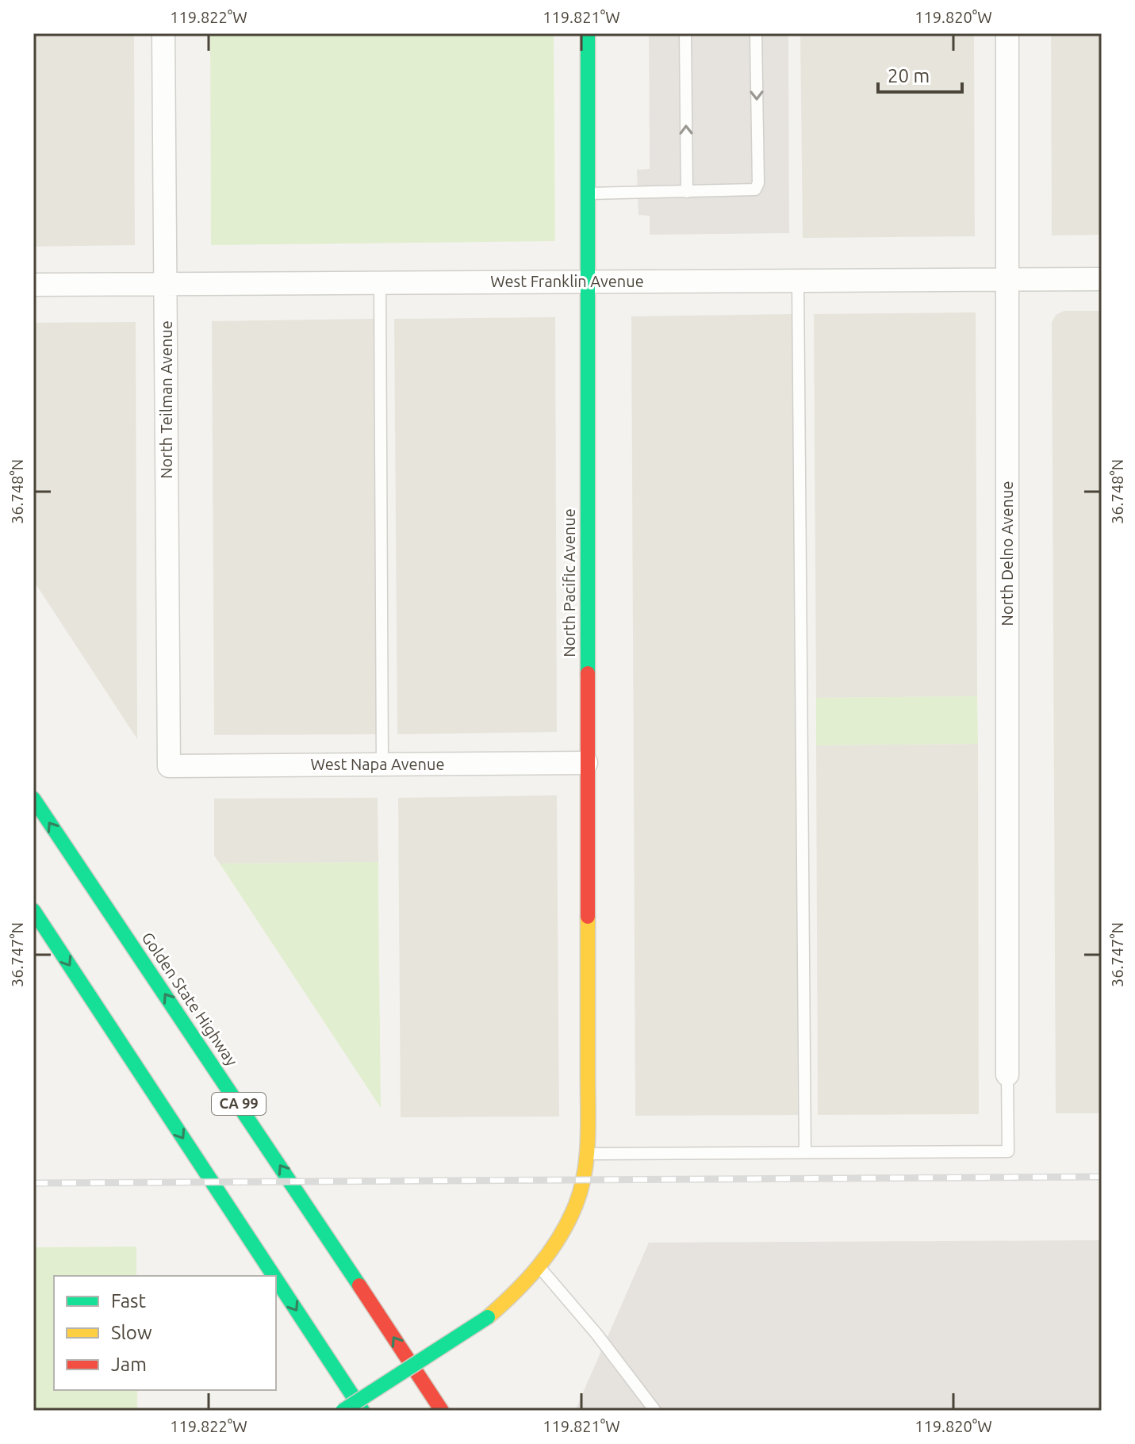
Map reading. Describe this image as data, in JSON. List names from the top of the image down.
{
  "streets": {
    "main road": ["North Pacific Avenue", "Golden State Highway", "CA 99"],
    "street": [
      "West Franklin Avenue",
      "North Teilman Avenue",
      "North Delno Avenue",
      "West Napa Avenue"
    ]
  },
  "crossings": [
    ["West Franklin Avenue", "North Teilman Avenue"],
    ["West Franklin Avenue", "North Delno Avenue"],
    ["West Franklin Avenue", "North Pacific Avenue"],
    ["North Teilman Avenue", "West Napa Avenue"],
    ["North Pacific Avenue", "West Napa Avenue"]
  ],
  "legend": ["Fast", "Slow", "Jam"],
  "scale_bar": "20 m",
  "coordinates": [
    "119.822°W",
    "119.821°W",
    "119.820°W",
    "36.748°N",
    "36.747°N"
  ]
}
